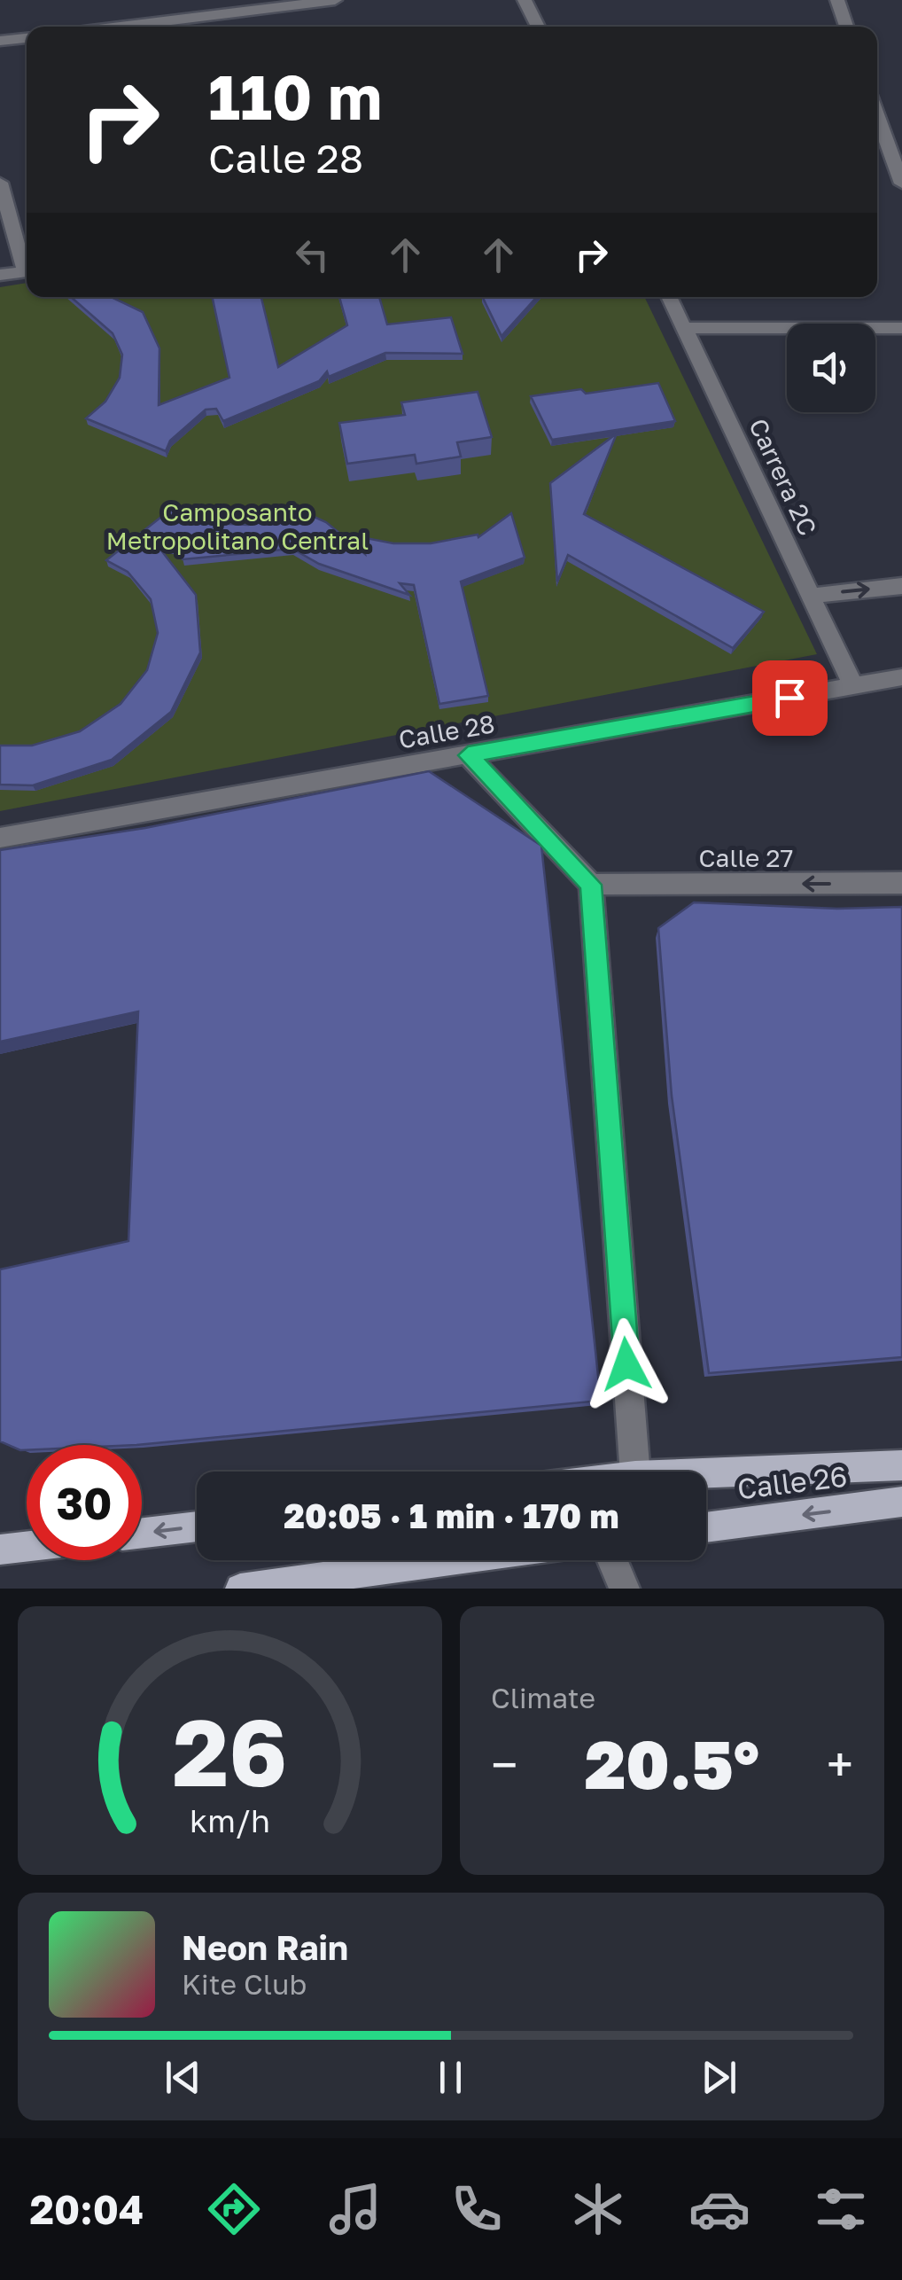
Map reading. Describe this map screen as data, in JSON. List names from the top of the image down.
{
  "streets": {
    "main road": ["Calle 26"],
    "street": ["Carrera 2C", "Calle 28", "Calle 27"]
  },
  "crossings": [
    ["Carrera 2C", "Calle 28"]
  ],
  "one_way": ["Calle 27"],
  "parks": ["Camposanto Metropolitano Central"],
  "page": {
    "turn": ["110 m", "Calle 28"],
    "limit": "30",
    "trip": "20:05 · 1 min · 170 m",
    "tile": "Climate",
    "heat": ["−", "20.5°", "+"],
    "song": ["Neon Rain", "Kite Club"],
    "tabs": "20:04",
    "gauge": ["26", "km/h"]
  }
}
